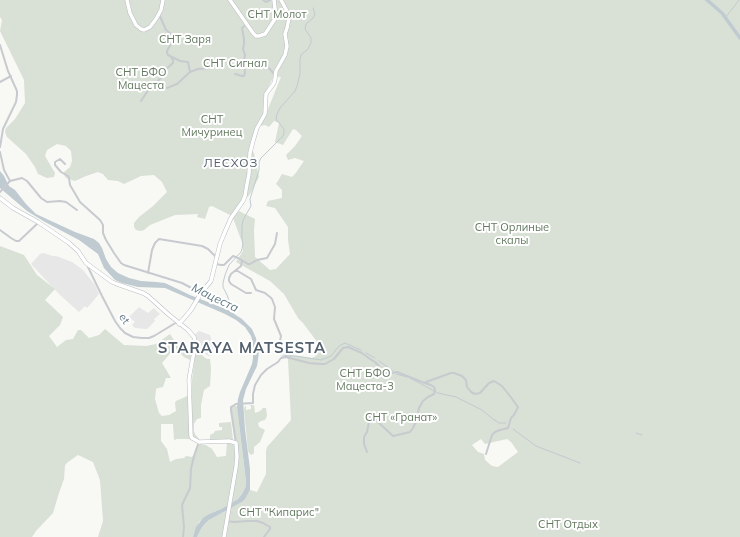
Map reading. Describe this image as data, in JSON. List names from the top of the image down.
{
  "streets": {
    "street": ["et"]
  },
  "districts": ["ЛЕСХОЗ", "STARAYA MATSESTA"],
  "water": ["Мацеста"],
  "parks": [
    "СНТ Молот",
    "СНТ Заря",
    "СНТ Сигнал",
    "СНТ БФО Мацеста",
    "СНТ Мичуринец",
    "СНТ Орлиные скалы",
    "СНТ БФО Мацеста-3",
    "СНТ «Гранат»",
    "СНТ \"Кипарис\"",
    "СНТ Отдых"
  ]
}
